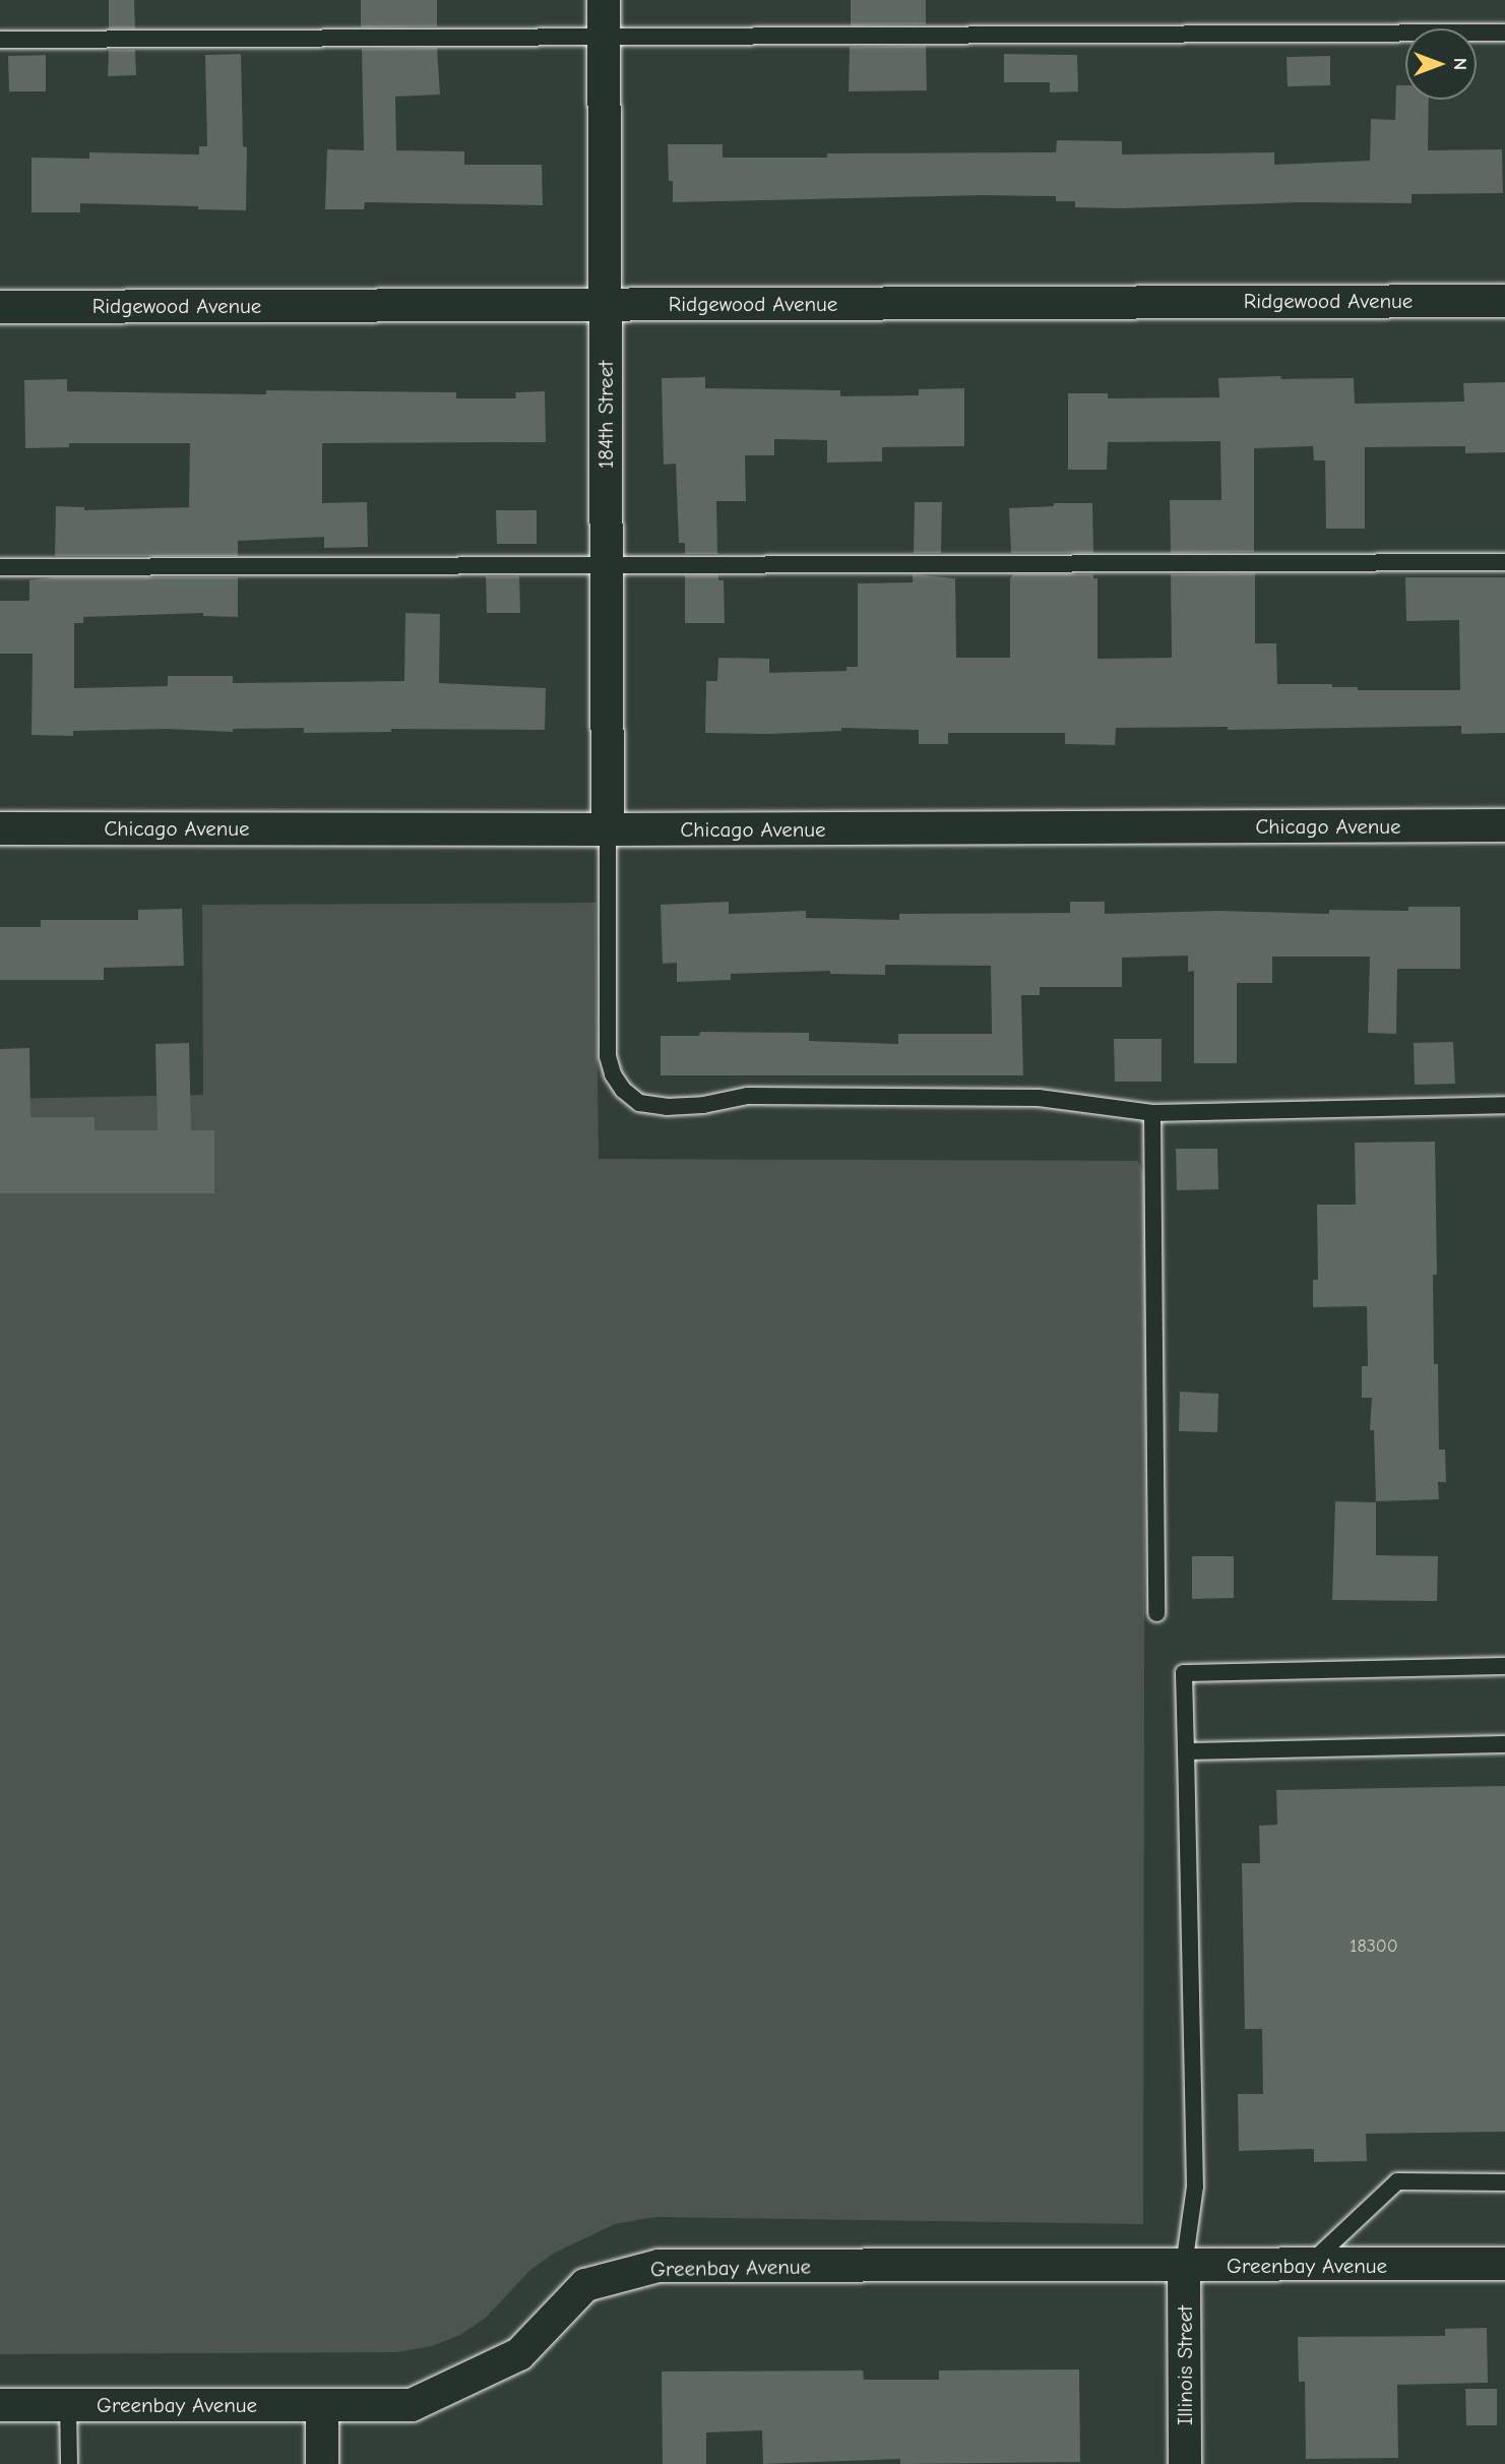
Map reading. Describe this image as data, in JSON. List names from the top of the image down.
{
  "streets": {
    "street": [
      "Ridgewood Avenue",
      "184th Street",
      "Chicago Avenue",
      "Greenbay Avenue",
      "Illinois Street"
    ]
  },
  "crossings": [
    ["Ridgewood Avenue", "184th Street"],
    ["184th Street", "Chicago Avenue"],
    ["Greenbay Avenue", "Illinois Street"]
  ],
  "house_numbers": ["18300"],
  "north": "right"
}
